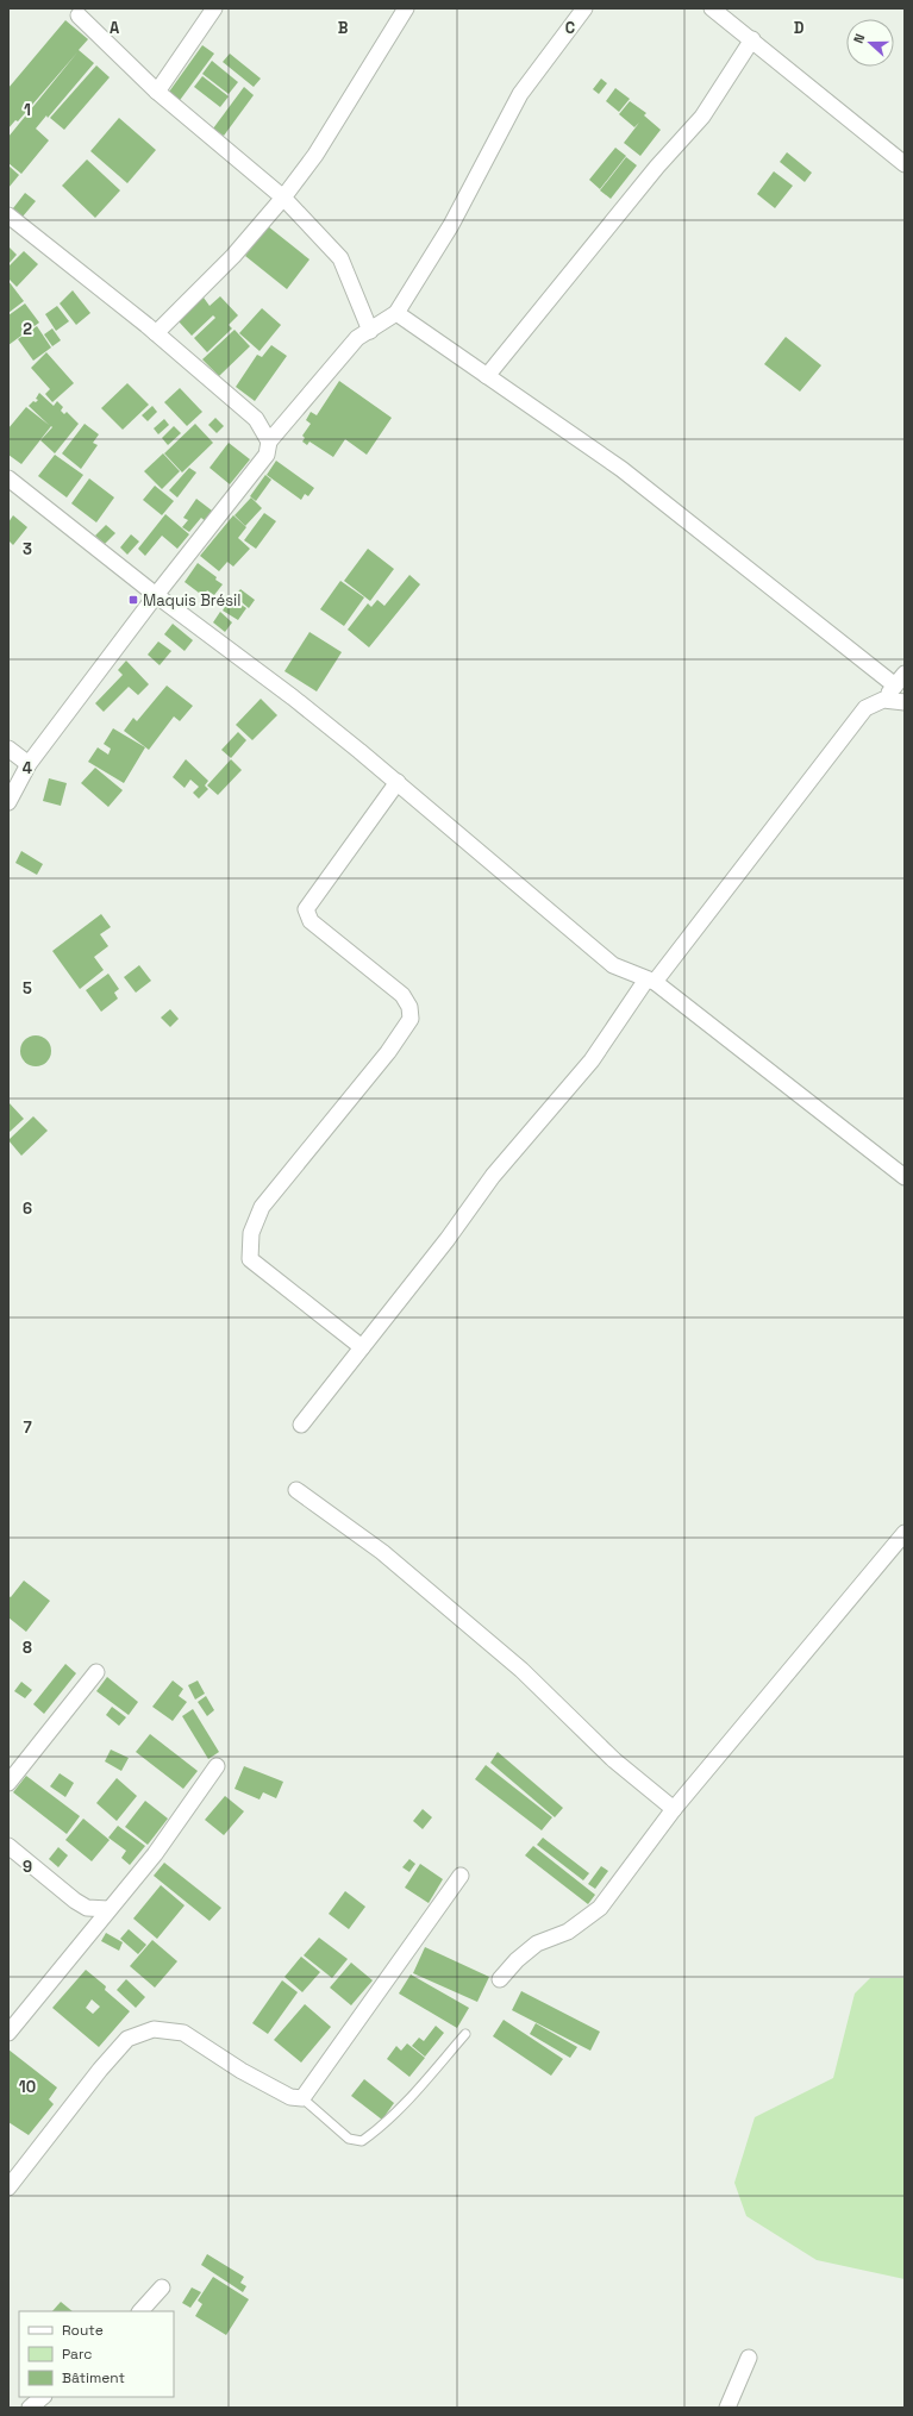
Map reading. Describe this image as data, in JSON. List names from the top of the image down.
{
  "places": {
    "transit": ["Maquis Brésil"]
  },
  "legend": ["Route", "Parc", "Bâtiment"],
  "north": "left",
  "grid": {
    "columns": [
      "A",
      "B",
      "C",
      "D"
    ],
    "rows": [
      "1",
      "2",
      "3",
      "4",
      "5",
      "6",
      "7",
      "8",
      "9",
      "10"
    ]
  }
}
